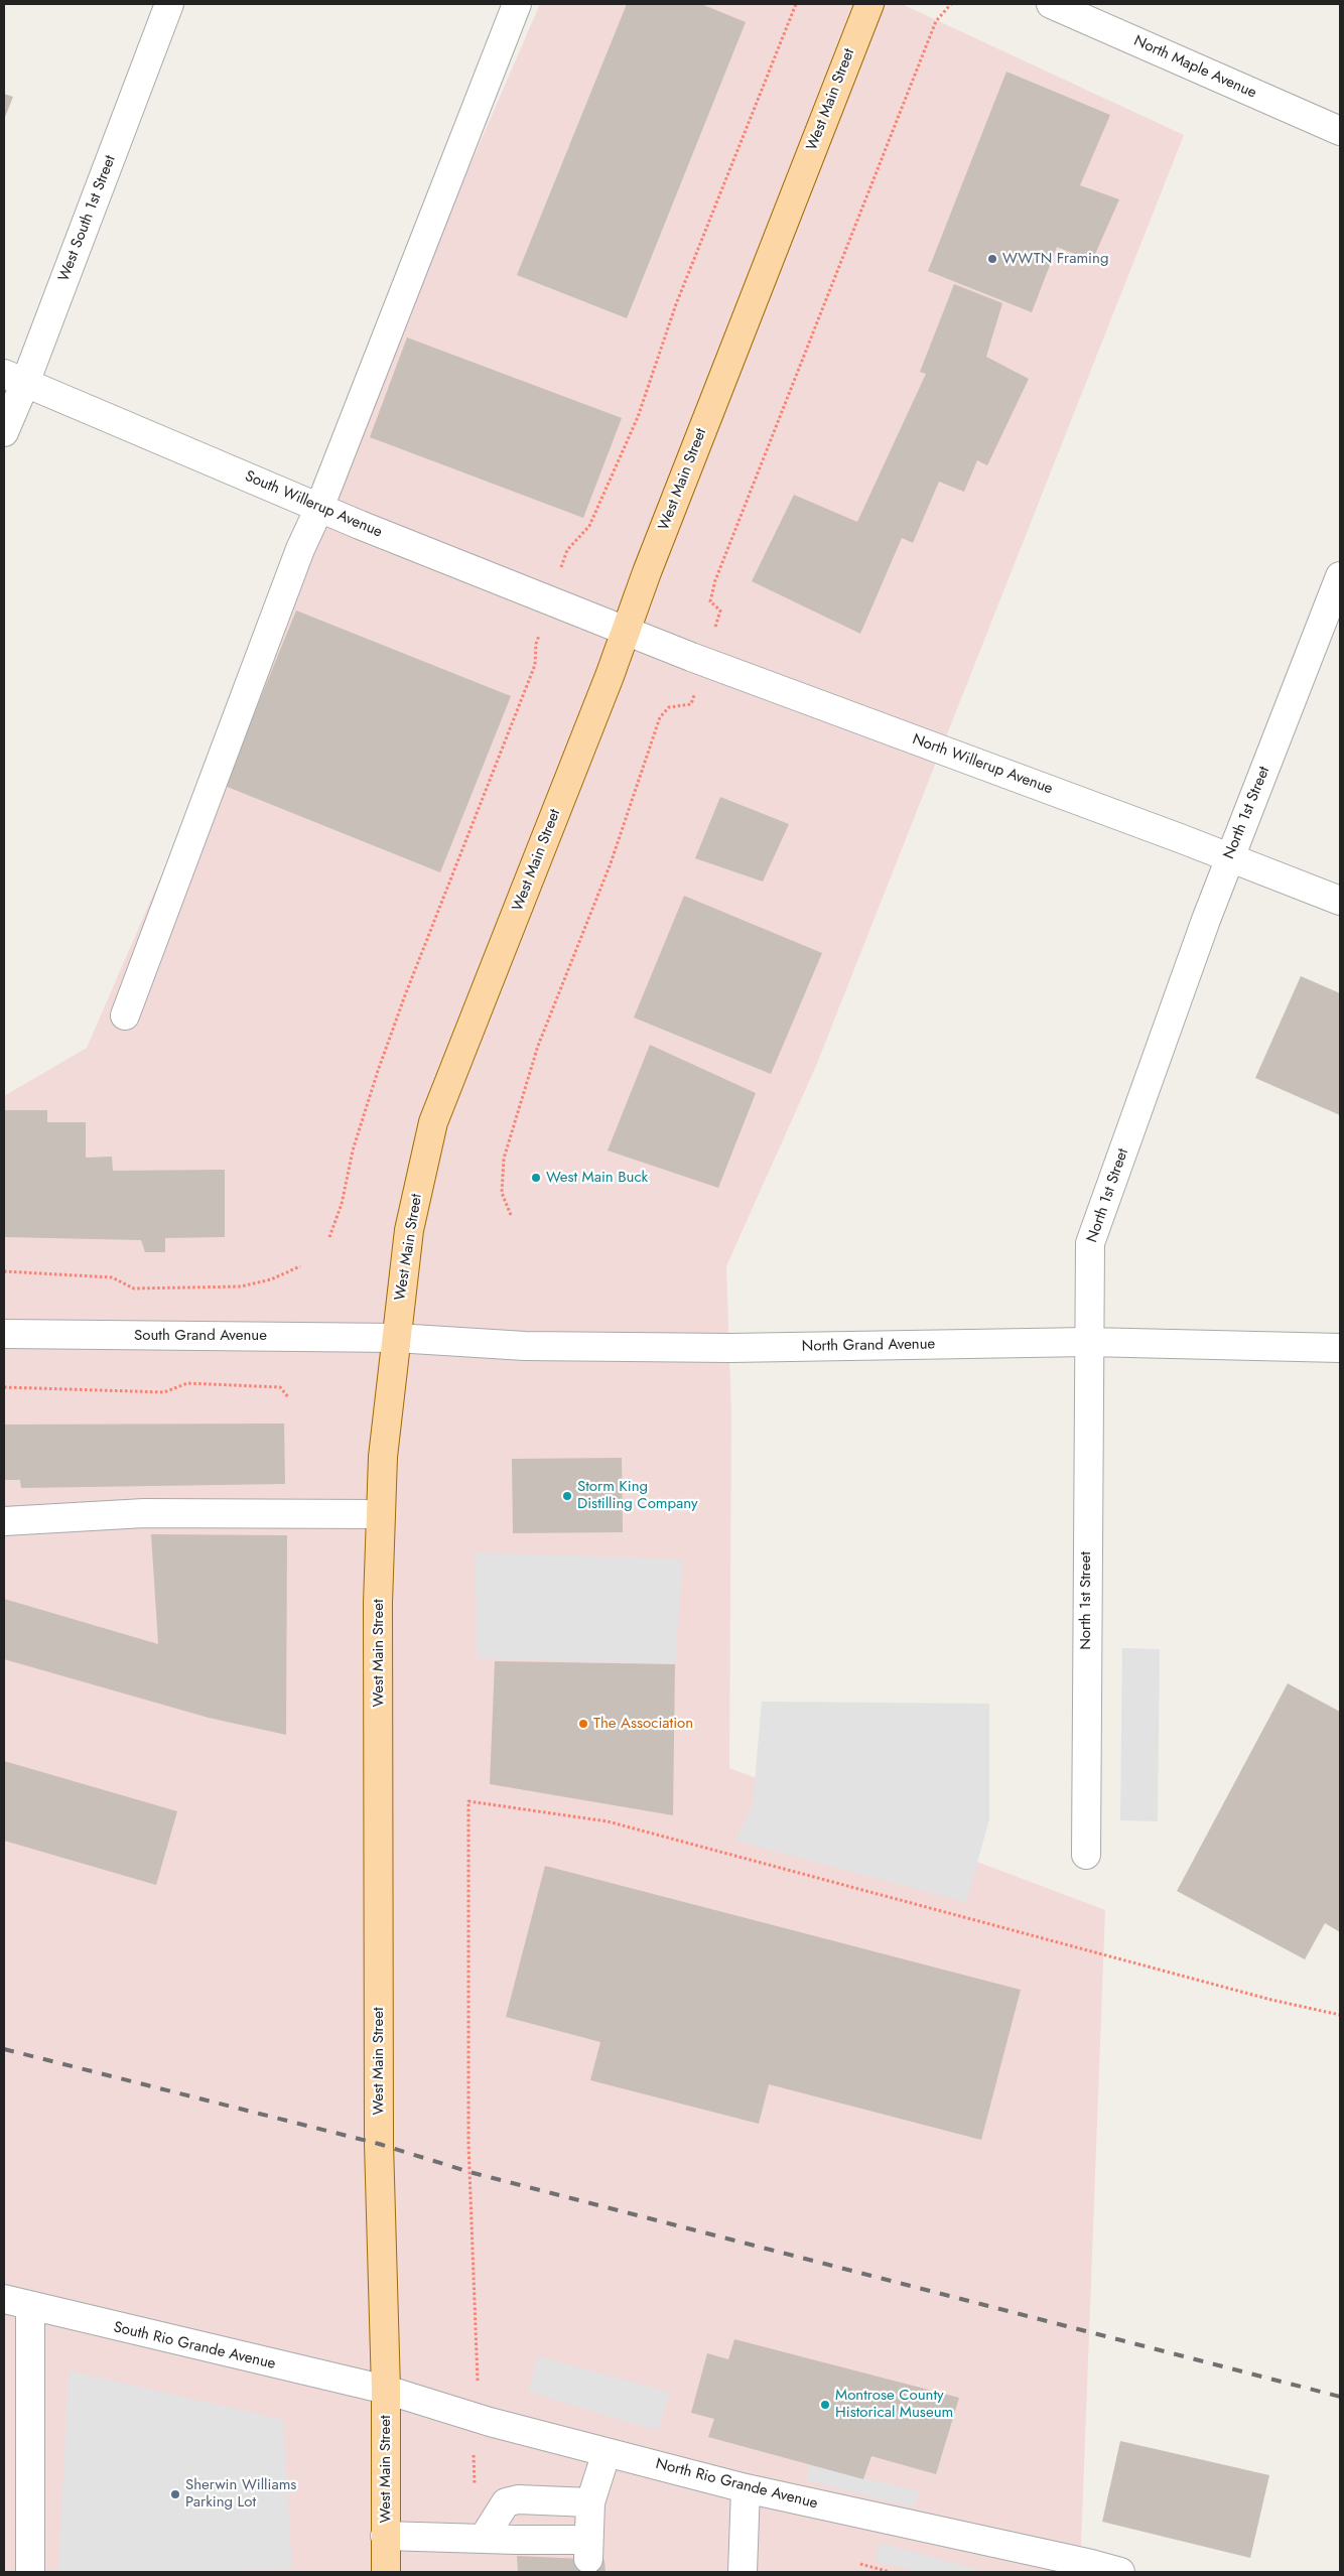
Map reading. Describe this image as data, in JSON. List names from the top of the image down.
{
  "streets": {
    "main road": ["West Main Street"],
    "street": [
      "North Maple Avenue",
      "West South 1st Street",
      "South Willerup Avenue",
      "North Willerup Avenue",
      "North 1st Street",
      "South Grand Avenue",
      "North Grand Avenue",
      "South Rio Grande Avenue",
      "North Rio Grande Avenue"
    ]
  },
  "crossings": [
    ["West Main Street", "South Willerup Avenue"],
    ["West Main Street", "North Willerup Avenue"],
    ["West Main Street", "South Grand Avenue"],
    ["West Main Street", "North Grand Avenue"],
    ["West Main Street", "South Rio Grande Avenue"],
    ["West Main Street", "North Rio Grande Avenue"],
    ["West South 1st Street", "South Willerup Avenue"],
    ["South Willerup Avenue", "North Willerup Avenue"],
    ["North Willerup Avenue", "North 1st Street"],
    ["North 1st Street", "North Grand Avenue"],
    ["South Grand Avenue", "North Grand Avenue"],
    ["South Rio Grande Avenue", "North Rio Grande Avenue"]
  ],
  "places": [
    "WWTN Framing",
    "West Main Buck",
    "Storm King Distilling Company",
    "The Association",
    "Montrose County Historical Museum",
    "Sherwin Williams Parking Lot"
  ]
}
